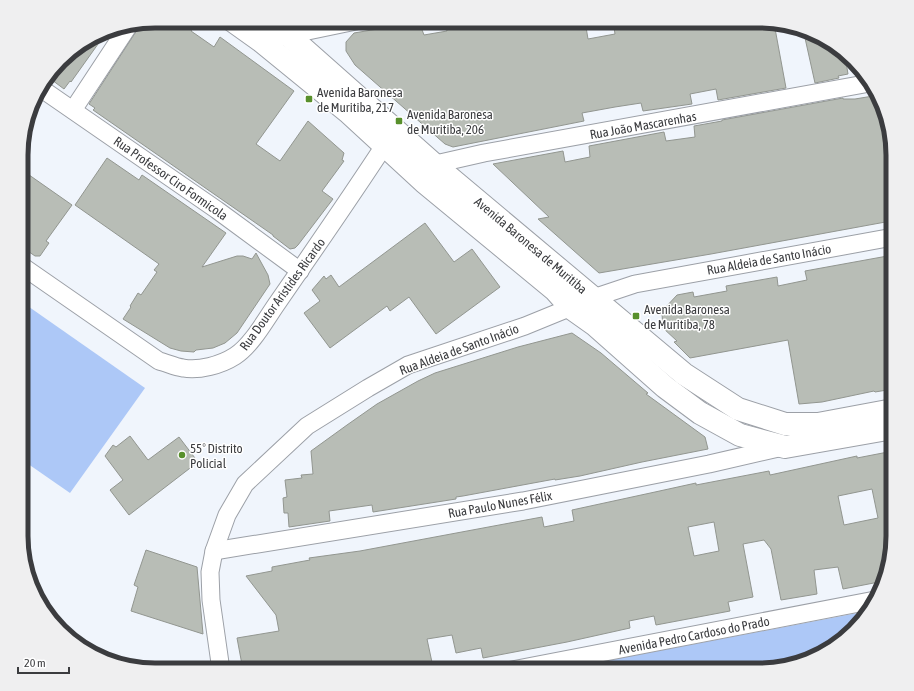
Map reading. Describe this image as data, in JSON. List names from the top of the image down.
{
  "streets": {
    "main road": ["Avenida Baronesa de Muritiba"],
    "street": [
      "Rua João Mascarenhas",
      "Rua Professor Ciro Formicola",
      "Rua Aldeia de Santo Inácio",
      "Rua Doutor Aristides Ricardo",
      "Rua Paulo Nunes Félix",
      "Avenida Pedro Cardoso do Prado"
    ]
  },
  "crossings": [
    ["Rua João Mascarenhas", "Avenida Baronesa de Muritiba"],
    ["Rua Professor Ciro Formicola", "Rua Doutor Aristides Ricardo"],
    ["Avenida Baronesa de Muritiba", "Rua Aldeia de Santo Inácio"],
    ["Avenida Baronesa de Muritiba", "Rua Doutor Aristides Ricardo"],
    ["Avenida Baronesa de Muritiba", "Rua Paulo Nunes Félix"],
    ["Rua Aldeia de Santo Inácio", "Rua Paulo Nunes Félix"]
  ],
  "places": {
    "transit": ["Avenida Baronesa de Muritiba, 217", "Avenida Baronesa de Muritiba, 206", "Avenida Baronesa de Muritiba, 78"],
    "other": ["55º Distrito Policial"]
  },
  "scale_bar": "20 m"
}
